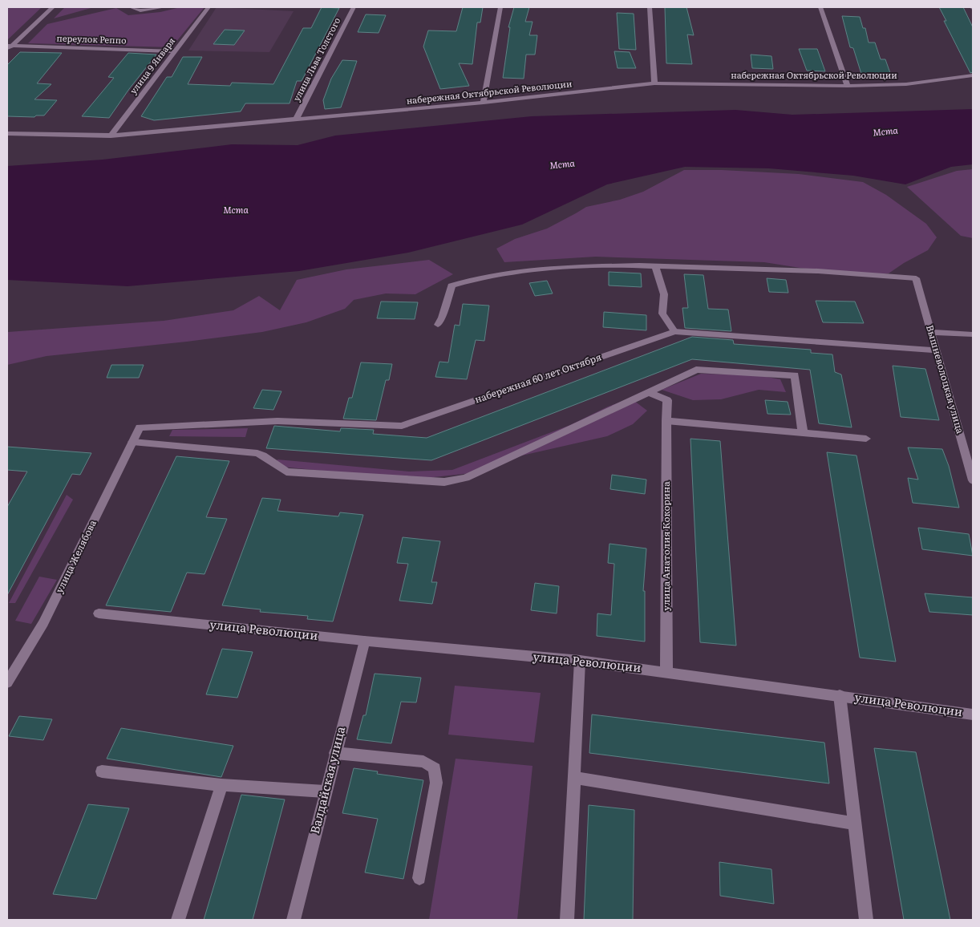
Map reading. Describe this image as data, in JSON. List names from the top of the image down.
{
  "streets": {
    "street": [
      "переулок Реппо",
      "улица Льва Толстого",
      "улица 9 Января",
      "набережная Октябрьской Революции",
      "набережная 60 лет Октября",
      "Вышневолоцкая улица",
      "улица Анатолия Кокорина",
      "улица Желябова",
      "улица Революции",
      "Валдайская улица"
    ]
  },
  "crossings": [
    ["переулок Реппо", "улица 9 Января"],
    ["улица Льва Толстого", "набережная Октябрьской Революции"],
    ["улица 9 Января", "набережная Октябрьской Революции"],
    ["набережная 60 лет Октября", "Вышневолоцкая улица"],
    ["набережная 60 лет Октября", "улица Желябова"],
    ["улица Анатолия Кокорина", "улица Революции"],
    ["улица Революции", "Валдайская улица"]
  ],
  "water": ["Мста"]
}
